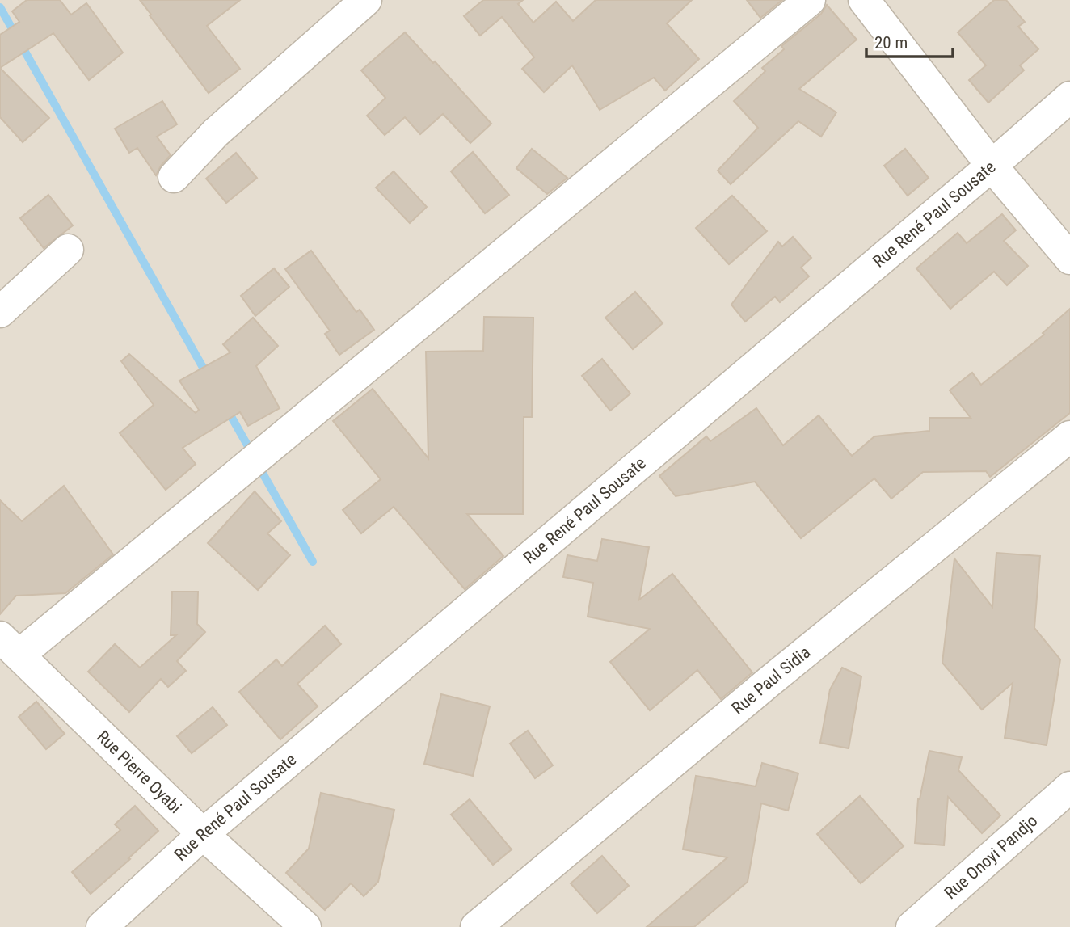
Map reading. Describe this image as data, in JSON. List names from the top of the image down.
{
  "streets": {
    "street": [
      "Rue René Paul Sousate",
      "Rue Paul Sidia",
      "Rue Pierre Oyabi",
      "Rue Onoyi Pandjo"
    ]
  },
  "crossings": [
    ["Rue René Paul Sousate", "Rue Pierre Oyabi"]
  ],
  "scale_bar": "20 m"
}
